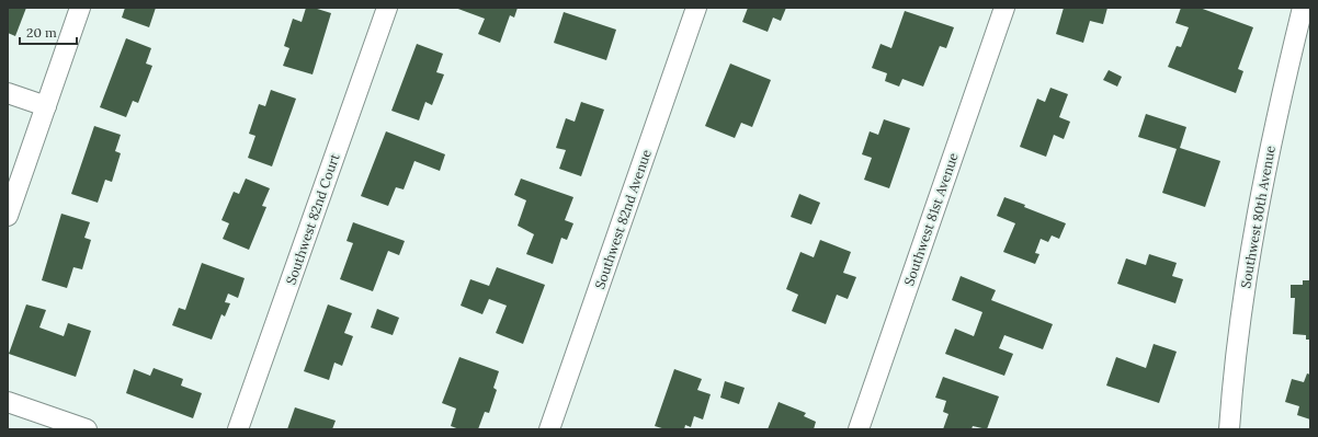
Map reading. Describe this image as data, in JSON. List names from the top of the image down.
{
  "streets": {
    "street": [
      "Southwest 80th Avenue",
      "Southwest 82nd Court",
      "Southwest 82nd Avenue",
      "Southwest 81st Avenue"
    ]
  },
  "scale_bar": "20 m"
}
